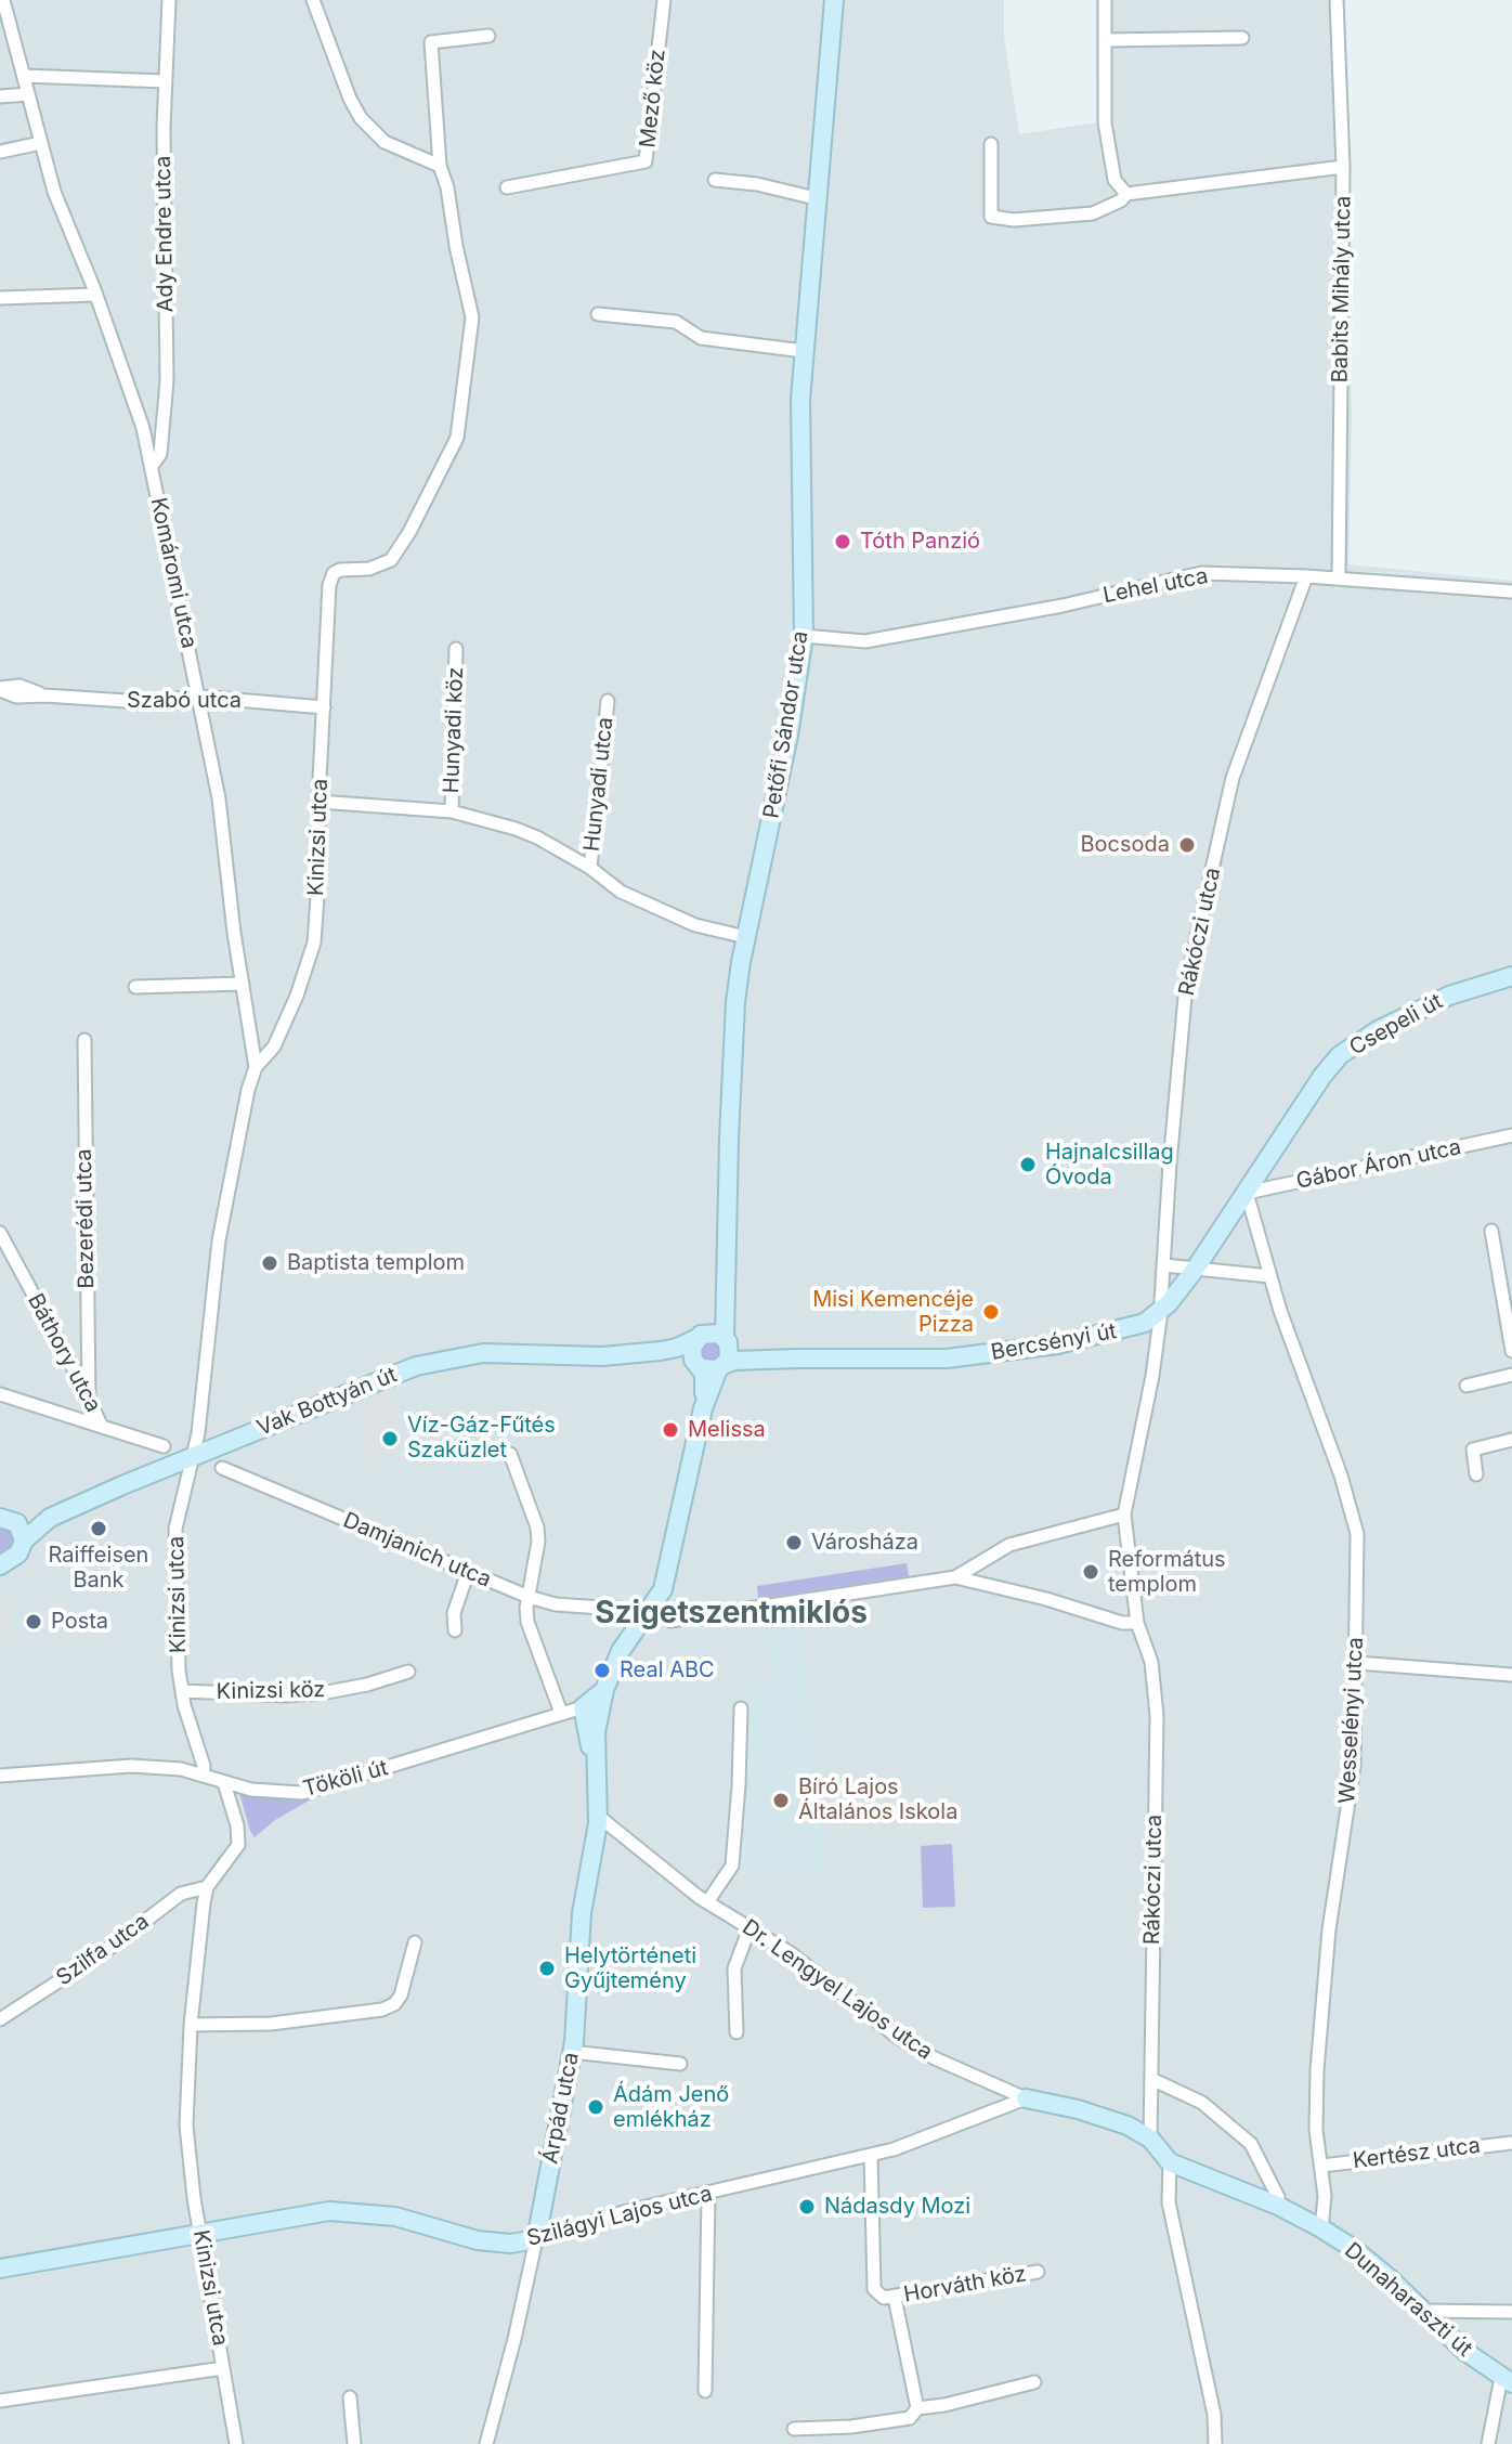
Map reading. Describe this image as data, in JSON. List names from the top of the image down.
{
  "streets": {
    "street": [
      "Mező köz",
      "Ady Endre utca",
      "Babits Mihály utca",
      "Komáromi utca",
      "Lehel utca",
      "Szabó utca",
      "Petőfi Sándor utca",
      "Hunyadi köz",
      "Hunyadi utca",
      "Kinizsi utca",
      "Rákóczi utca",
      "Csepeli út",
      "Gábor Áron utca",
      "Bezerédi utca",
      "Bercsényi út",
      "Báthory utca",
      "Vak Bottyán út",
      "Damjanich utca",
      "Kinizsi köz",
      "Wesselényi utca",
      "Tököli út",
      "Szilfa utca",
      "Dr. Lengyel Lajos utca",
      "Árpád utca",
      "Kertész utca",
      "Szilágyi Lajos utca",
      "Horváth köz",
      "Dunaharaszti út"
    ]
  },
  "crossings": [
    ["Ady Endre utca", "Komáromi utca"],
    ["Babits Mihály utca", "Lehel utca"],
    ["Komáromi utca", "Szabó utca"],
    ["Komáromi utca", "Kinizsi utca"],
    ["Lehel utca", "Petőfi Sándor utca"],
    ["Lehel utca", "Rákóczi utca"],
    ["Szabó utca", "Kinizsi utca"],
    ["Petőfi Sándor utca", "Hunyadi utca"],
    ["Petőfi Sándor utca", "Bercsényi út"],
    ["Petőfi Sándor utca", "Vak Bottyán út"],
    ["Hunyadi köz", "Hunyadi utca"],
    ["Hunyadi utca", "Kinizsi utca"],
    ["Kinizsi utca", "Vak Bottyán út"],
    ["Kinizsi utca", "Kinizsi köz"],
    ["Kinizsi utca", "Tököli út"],
    ["Kinizsi utca", "Szilfa utca"],
    ["Kinizsi utca", "Szilágyi Lajos utca"],
    ["Rákóczi utca", "Bercsényi út"],
    ["Rákóczi utca", "Dr. Lengyel Lajos utca"],
    ["Csepeli út", "Gábor Áron utca"],
    ["Csepeli út", "Bercsényi út"],
    ["Csepeli út", "Wesselényi utca"],
    ["Gábor Áron utca", "Bercsényi út"],
    ["Gábor Áron utca", "Wesselényi utca"],
    ["Bezerédi utca", "Báthory utca"],
    ["Bercsényi út", "Vak Bottyán út"],
    ["Bercsényi út", "Wesselényi utca"],
    ["Wesselényi utca", "Kertész utca"],
    ["Wesselényi utca", "Dunaharaszti út"],
    ["Tököli út", "Árpád utca"],
    ["Dr. Lengyel Lajos utca", "Árpád utca"],
    ["Dr. Lengyel Lajos utca", "Szilágyi Lajos utca"],
    ["Árpád utca", "Szilágyi Lajos utca"],
    ["Szilágyi Lajos utca", "Horváth köz"]
  ],
  "districts": ["Szigetszentmiklós"],
  "places": [
    "Tóth Panzió",
    "Bocsoda",
    "Hajnalcsillag Óvoda",
    "Baptista templom",
    "Misi Kemencéje Pizza",
    "Melissa",
    "Víz-Gáz-Fűtés Szaküzlet",
    "Raiffeisen Bank",
    "Városháza",
    "Református templom",
    "Posta",
    "Real ABC",
    "Bíró Lajos Általános Iskola",
    "Helytörténeti Gyűjtemény",
    "Ádám Jenő emlékház",
    "Nádasdy Mozi"
  ]
}
